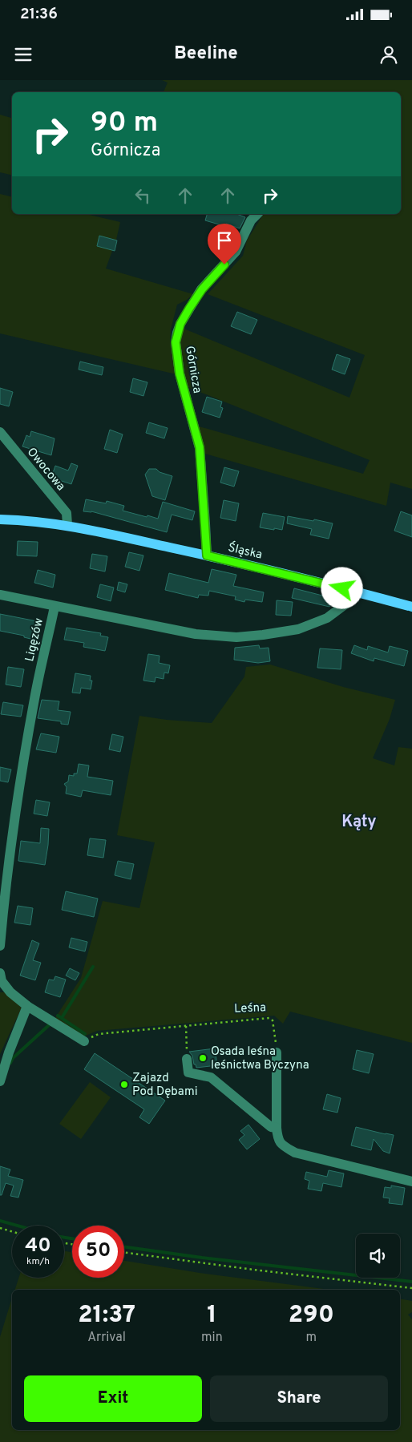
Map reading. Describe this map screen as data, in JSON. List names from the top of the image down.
{
  "streets": {
    "main road": ["Śląska"],
    "street": ["Górnicza", "Owocowa", "Ligęzów"],
    "path": ["Leśna"]
  },
  "crossings": [
    ["Górnicza", "Śląska"],
    ["Owocowa", "Śląska"],
    ["Śląska", "Ligęzów"]
  ],
  "districts": ["Kąty"],
  "places": ["Osada leśna leśnictwa Byczyna", "Zajazd Pod Dębami"],
  "page": {
    "status": "21:36",
    "header": "Beeline",
    "turn": ["90 m", "Górnicza"],
    "speed": "40 km/h",
    "limit": "50",
    "eta": [
      "21:37",
      "Arrival",
      "1",
      "min",
      "290",
      "m"
    ],
    "buttons": ["Exit", "Share"]
  }
}
